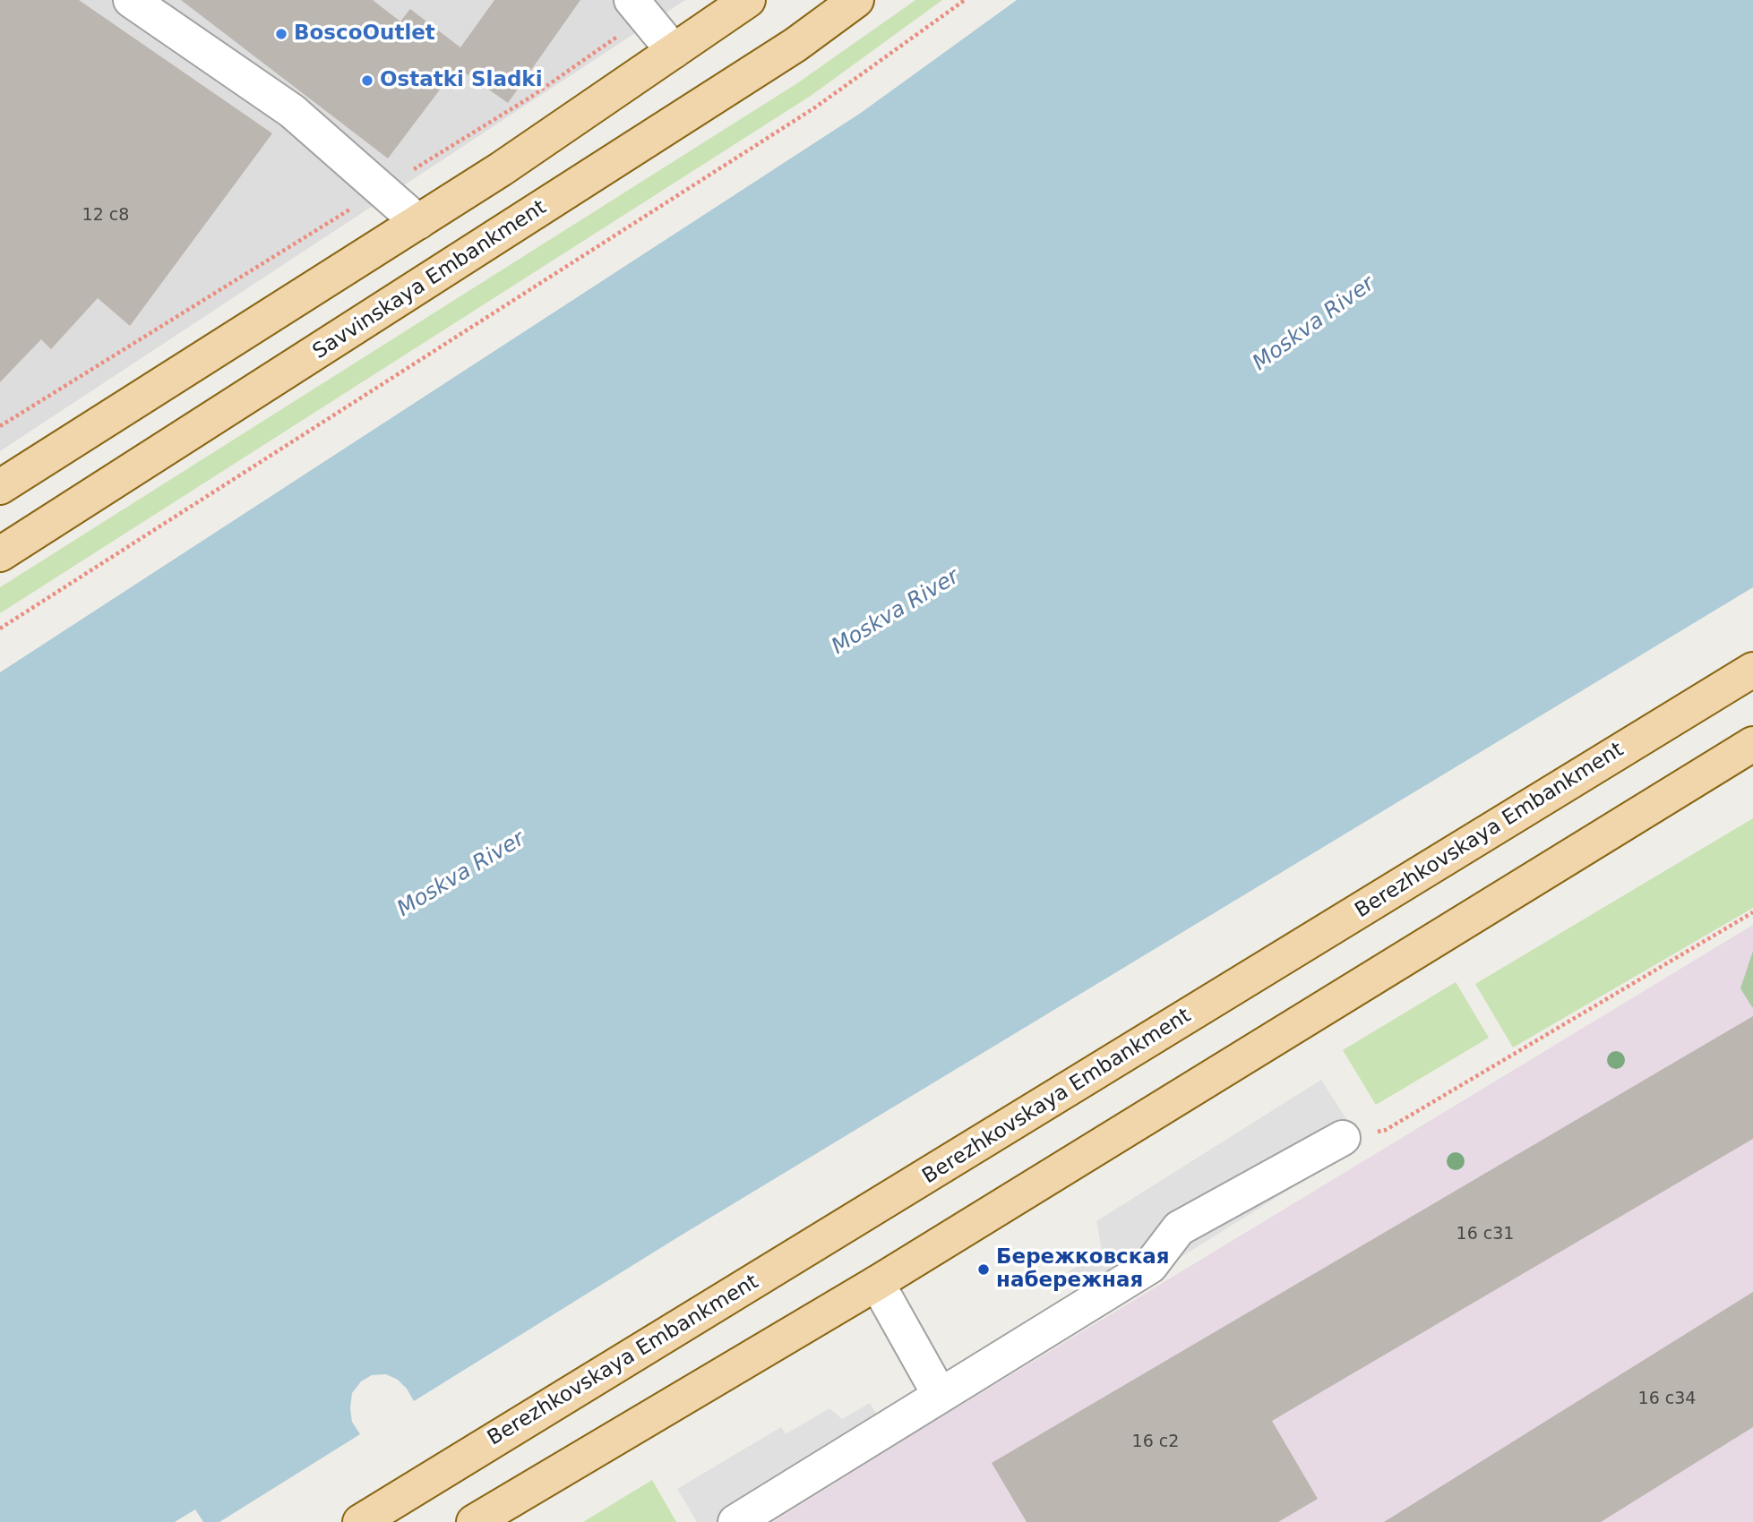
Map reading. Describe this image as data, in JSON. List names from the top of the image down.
{
  "streets": {
    "main road": ["Savvinskaya Embankment", "Berezhkovskaya Embankment"]
  },
  "water": ["Moskva River"],
  "places": ["BoscoOutlet", "Ostatki Sladki", "Бережковская набережная"],
  "house_numbers": [
    "12 с8",
    "16 с31",
    "16 с34",
    "16 с2"
  ]
}
